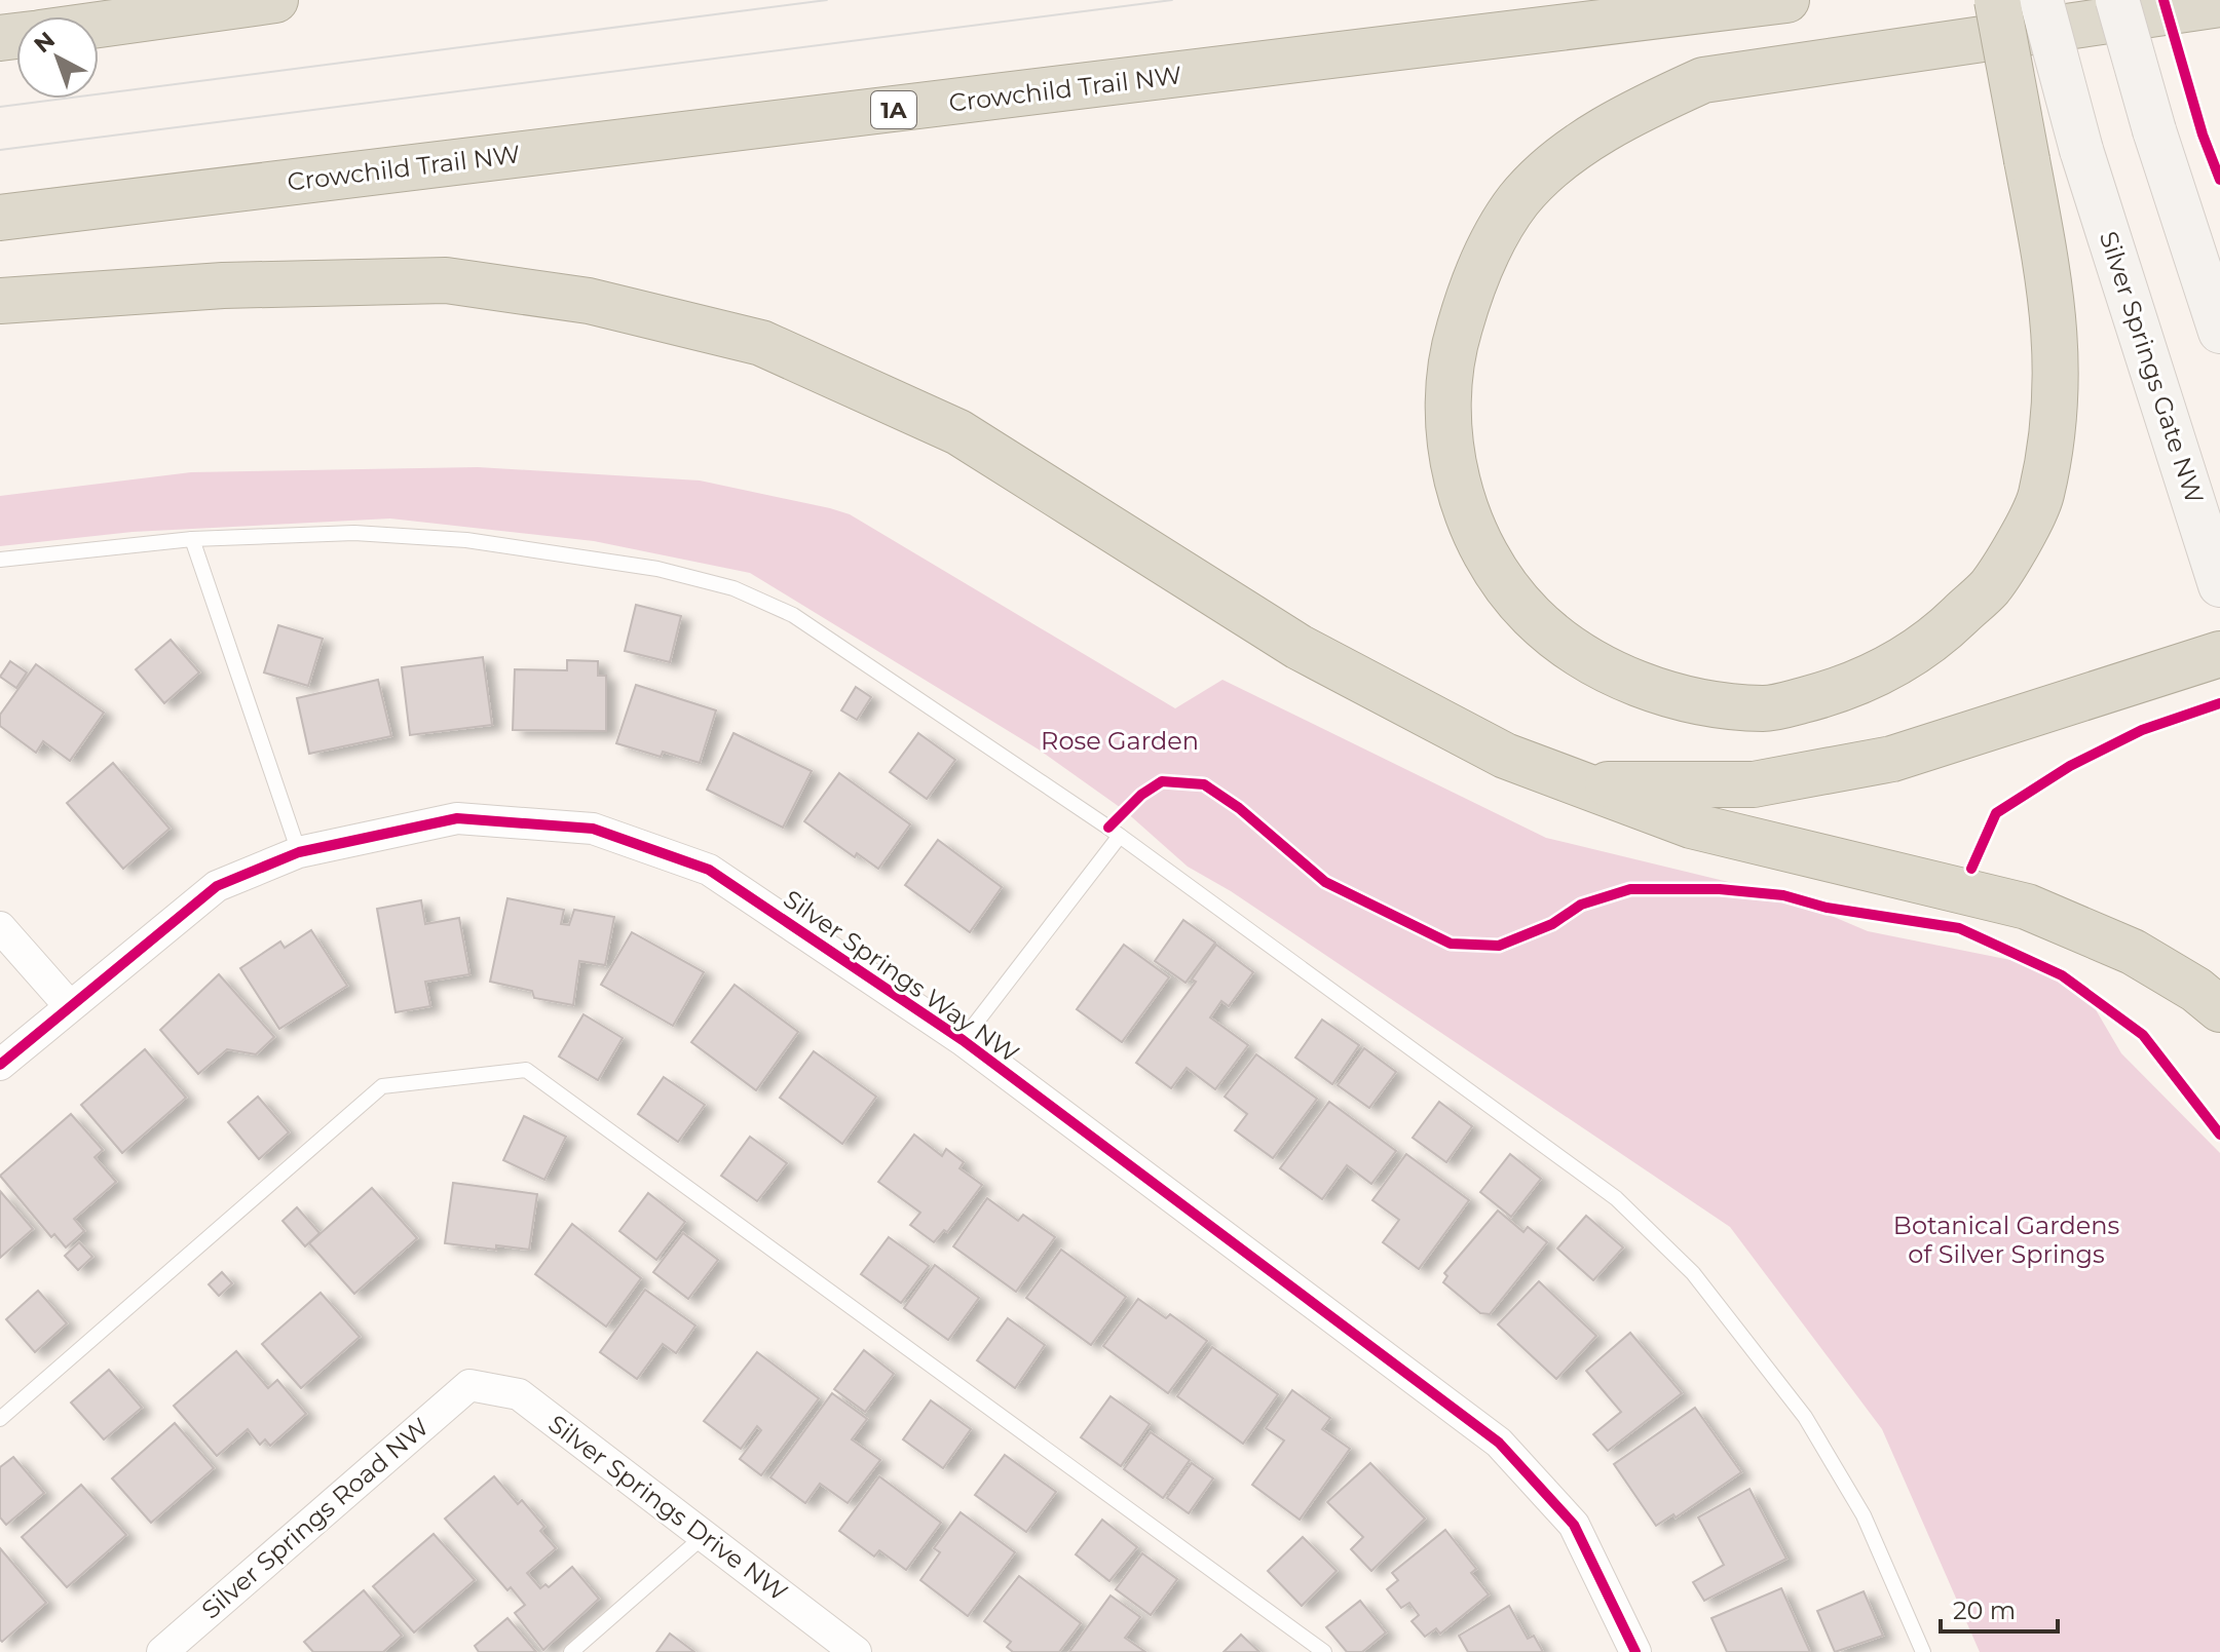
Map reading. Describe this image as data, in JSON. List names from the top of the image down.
{
  "streets": {
    "highway": ["Crowchild Trail NW", "1A"],
    "street": [
      "Silver Springs Gate NW",
      "Silver Springs Way NW",
      "Silver Springs Drive NW",
      "Silver Springs Road NW"
    ]
  },
  "crossings": [
    ["Silver Springs Drive NW", "Silver Springs Road NW"]
  ],
  "parks": ["Rose Garden", "Botanical Gardens of Silver Springs"],
  "scale_bar": "20 m",
  "north": "top left"
}
